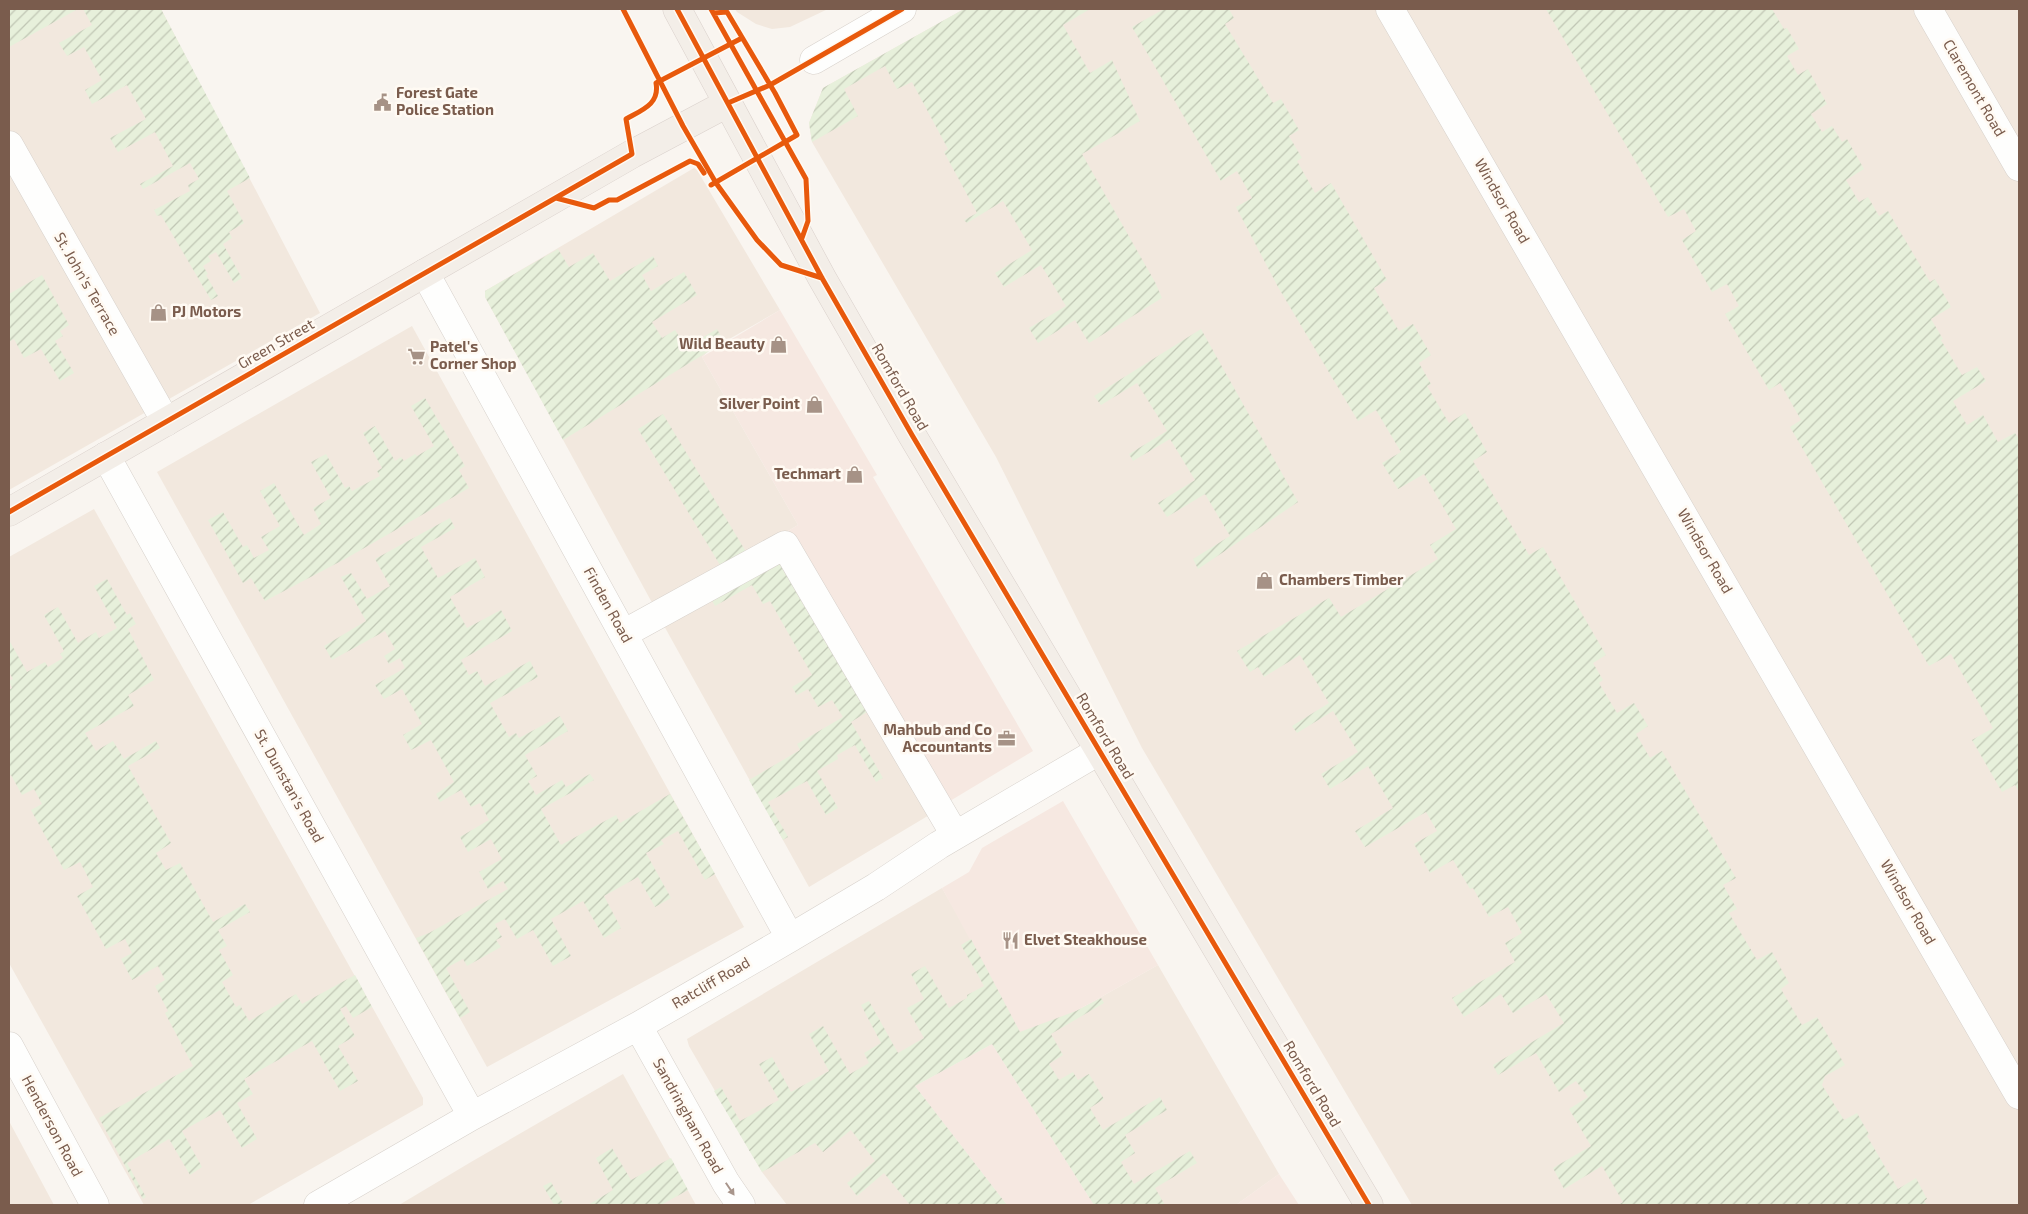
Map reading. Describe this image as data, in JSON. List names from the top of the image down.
{
  "streets": {
    "main road": ["Green Street", "Romford Road"],
    "street": [
      "Claremont Road",
      "Windsor Road",
      "St. John's Terrace",
      "Finden Road",
      "St. Dunstan's Road",
      "Ratcliff Road",
      "Sandringham Road",
      "Henderson Road"
    ]
  },
  "crossings": [
    ["St. John's Terrace", "Green Street"],
    ["Green Street", "Romford Road"],
    ["Green Street", "Finden Road"],
    ["Green Street", "St. Dunstan's Road"],
    ["Romford Road", "Ratcliff Road"],
    ["Finden Road", "Ratcliff Road"],
    ["St. Dunstan's Road", "Ratcliff Road"],
    ["Ratcliff Road", "Sandringham Road"]
  ],
  "one_way": ["Sandringham Road"],
  "places": {
    "public building": ["Forest Gate Police Station"],
    "shop": [
      "PJ Motors",
      "Wild Beauty",
      "Silver Point",
      "Techmart",
      "Chambers Timber"
    ],
    "supermarket": ["Patel's Corner Shop"],
    "office": ["Mahbub and Co Accountants"],
    "restaurant": ["Elvet Steakhouse"]
  }
}
